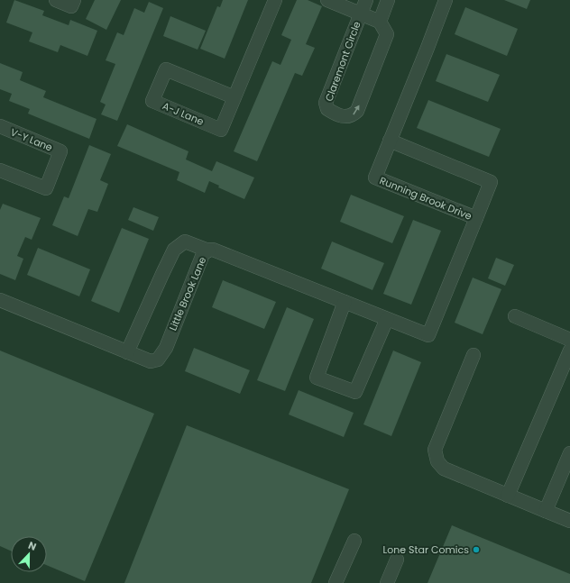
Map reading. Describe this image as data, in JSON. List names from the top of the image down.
{
  "streets": {
    "street": [
      "Claremont Circle",
      "A-J Lane",
      "V-Y Lane",
      "Running Brook Drive",
      "Little Brook Lane"
    ]
  },
  "crossings": [
    ["Running Brook Drive", "Little Brook Lane"]
  ],
  "places": ["Lone Star Comics"],
  "north": "top"
}
